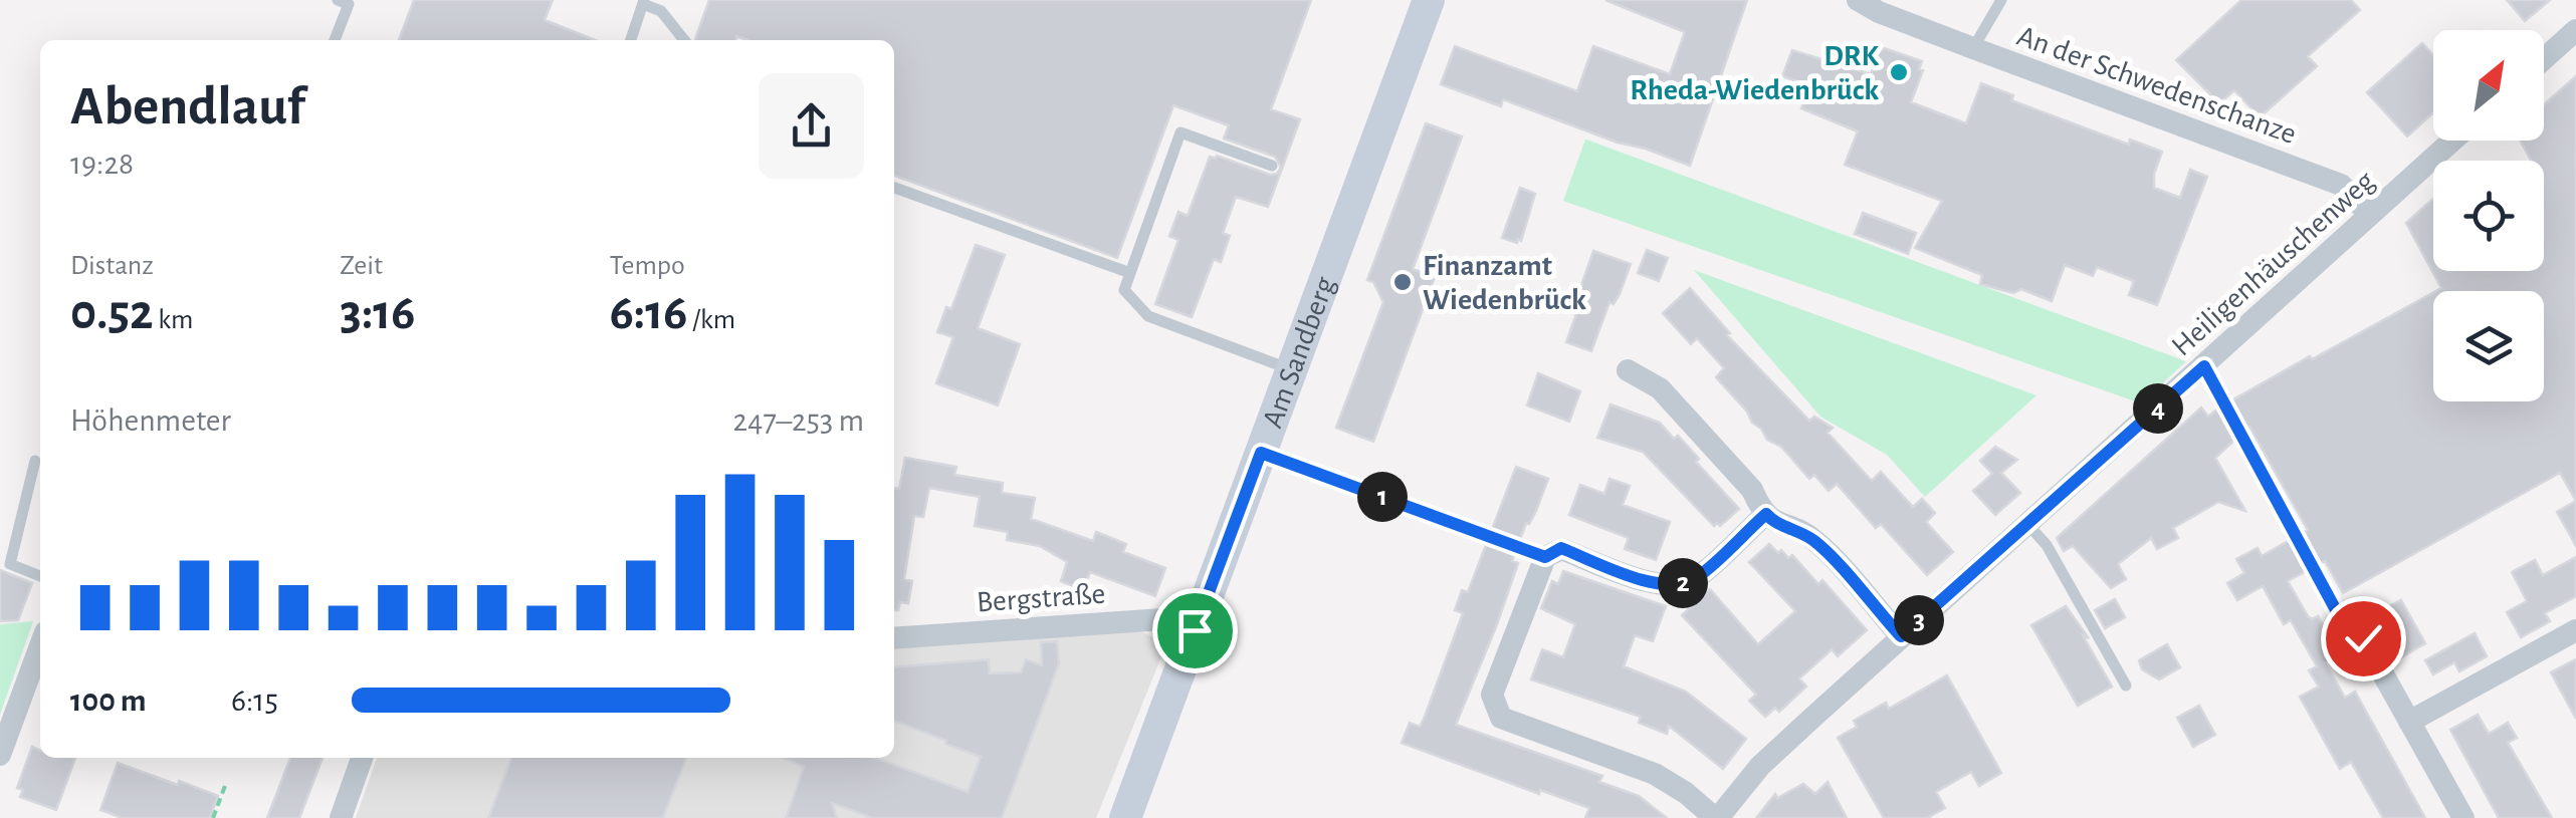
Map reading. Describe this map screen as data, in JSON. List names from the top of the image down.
{
  "streets": {
    "main road": ["Am Sandberg"],
    "street": ["An der Schwedenschanze", "Heiligenhäuschenweg", "Bergstraße"]
  },
  "crossings": [
    ["An der Schwedenschanze", "Heiligenhäuschenweg"],
    ["Am Sandberg", "Bergstraße"]
  ],
  "places": ["DRK Rheda-Wiedenbrück", "Finanzamt Wiedenbrück"],
  "north": "top right",
  "page": {
    "heading": ["Abendlauf", "19:28"],
    "stats": [
      ["Distanz", "0.52 km"],
      ["Zeit", "3:16"],
      ["Tempo", "6:16 /km"]
    ],
    "chart": ["Höhenmeter", "247–253 m"],
    "pins": [
      "4",
      "1",
      "2",
      "3"
    ],
    "list": [
      {
        "name": "100 m",
        "note": "6:15"
      }
    ]
  }
}
